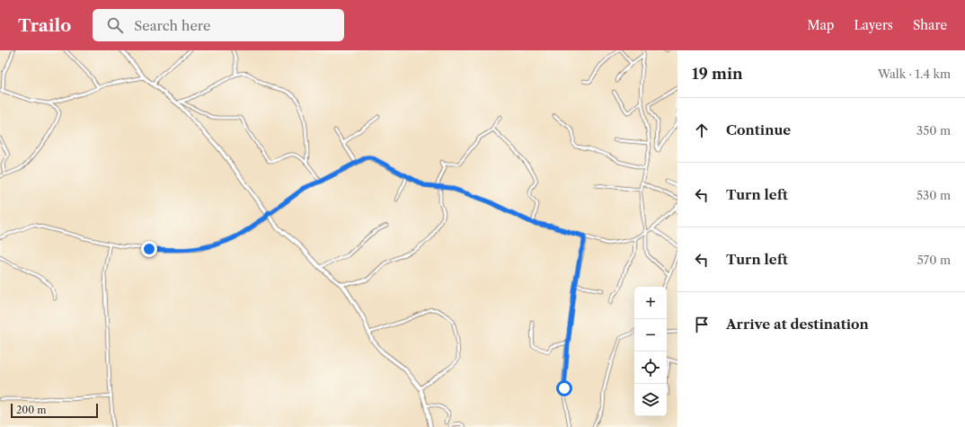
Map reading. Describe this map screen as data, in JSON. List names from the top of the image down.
{
  "scale_bar": "200 m",
  "page": {
    "header": "Trailo",
    "search": "Search here",
    "nav": ["Map", "Layers", "Share"],
    "heading": ["19 min", "Walk · 1.4 km"],
    "list": [
      ["Continue", "350 m"],
      ["Turn left", "530 m"],
      ["Turn left", "570 m"],
      "Arrive at destination"
    ],
    "map_buttons": ["+", "−"],
    "scale": "200 m"
  }
}
